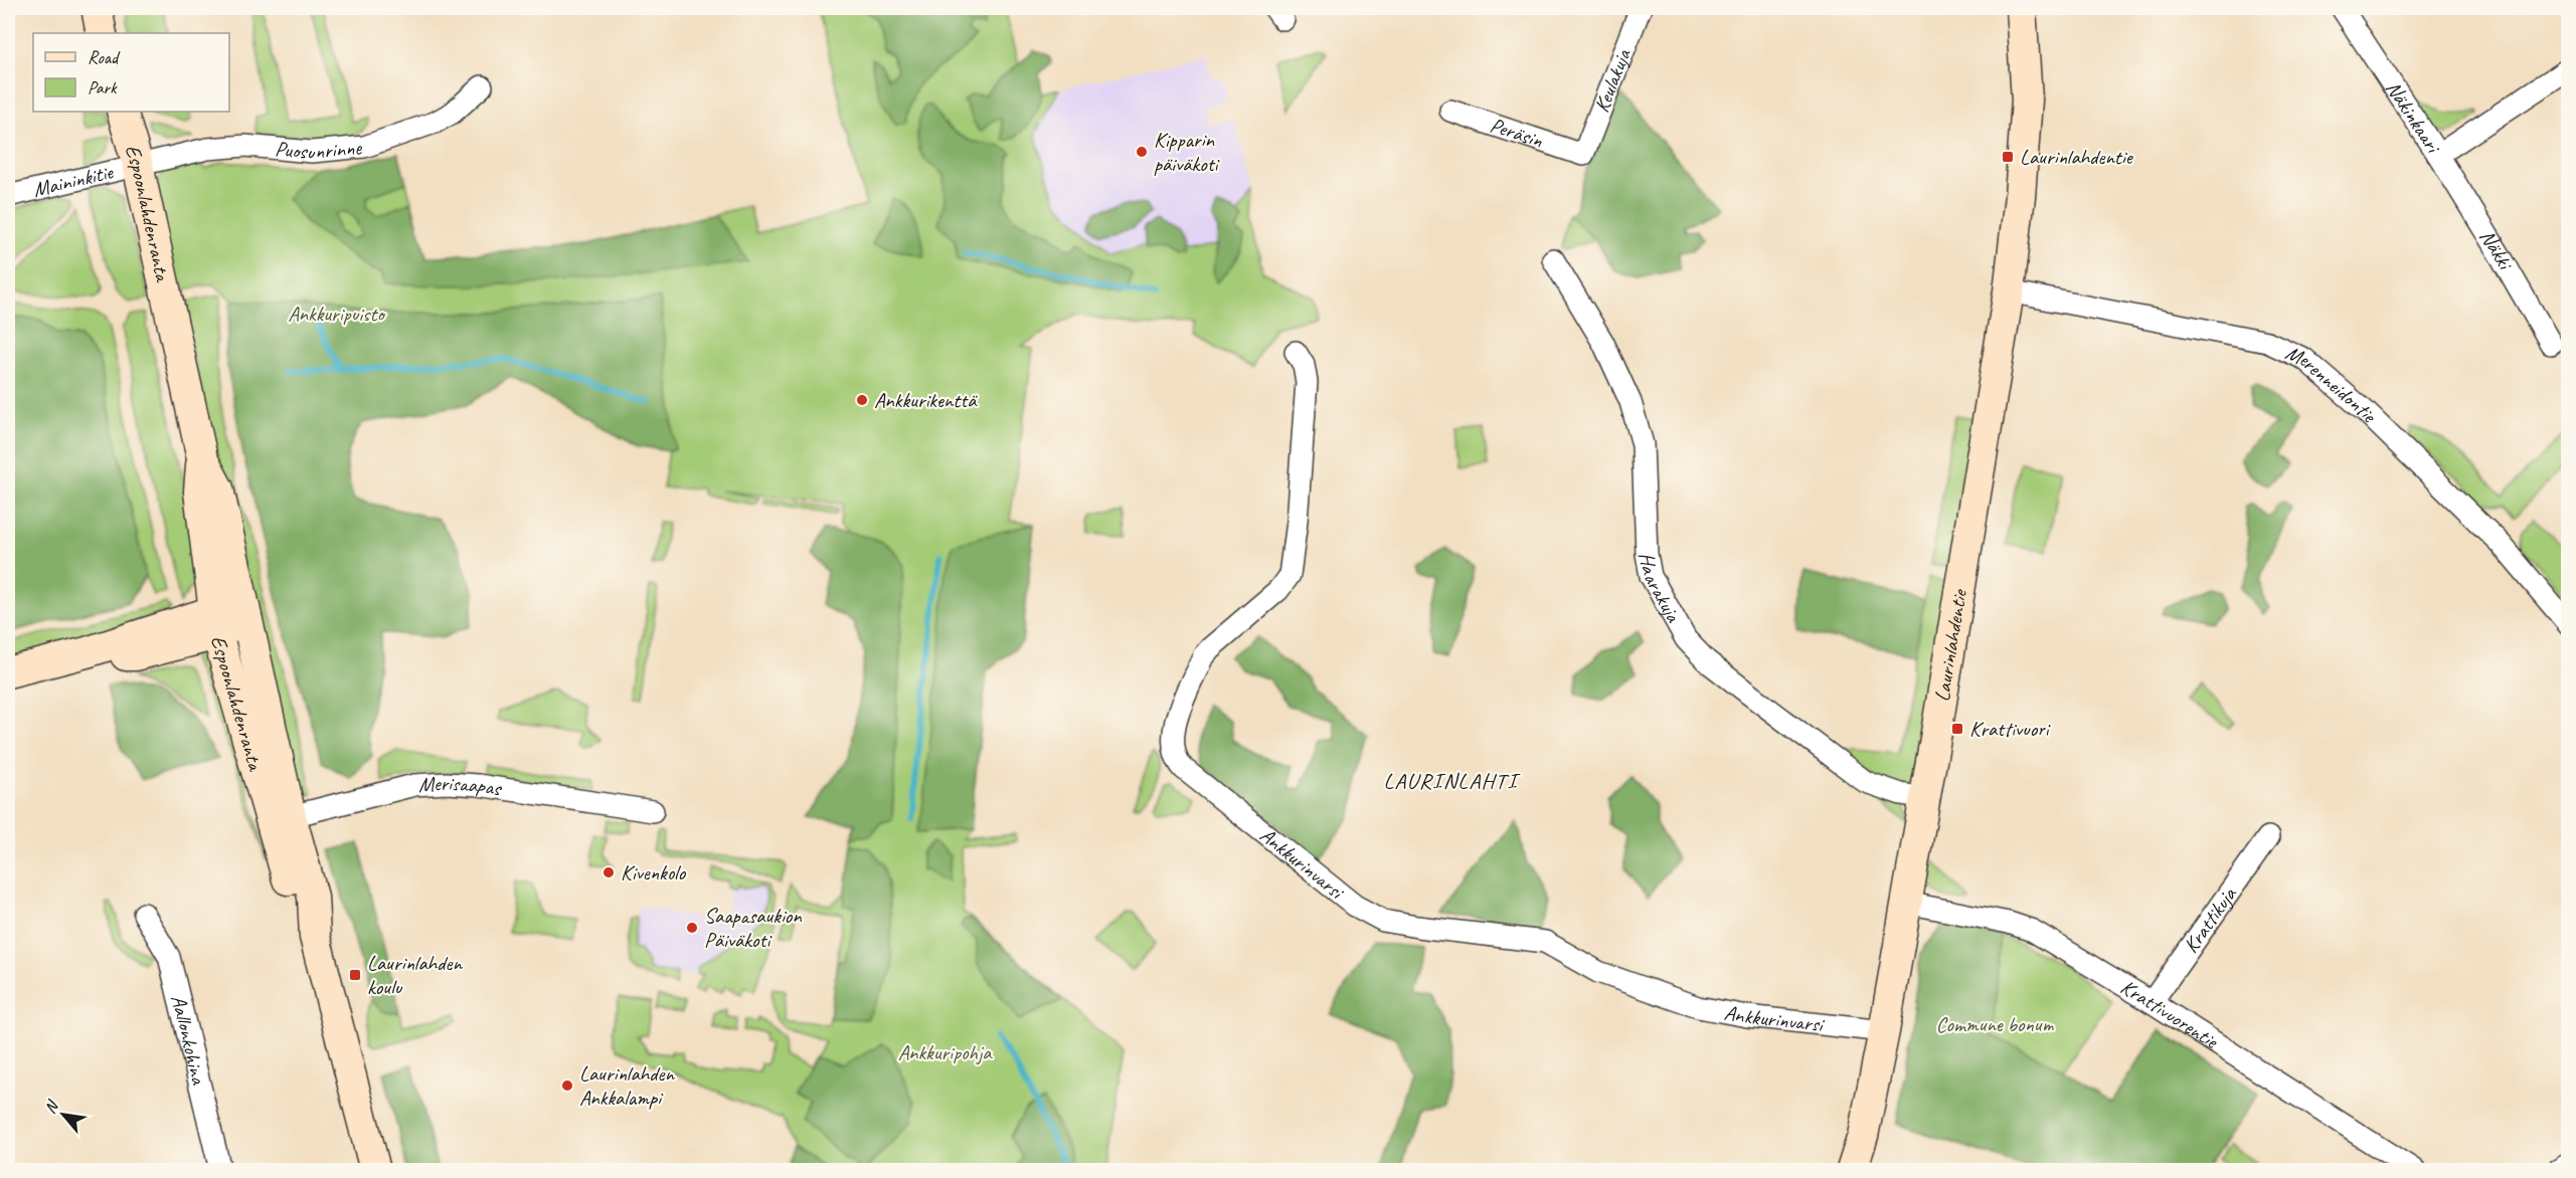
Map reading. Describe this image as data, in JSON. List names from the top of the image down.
{
  "streets": {
    "street": [
      "Keulakuja",
      "Näkinkaari",
      "Peräsin",
      "Puosunrinne",
      "Maininkitie",
      "Espoonlahdenranta",
      "Näkki",
      "Merenneidontie",
      "Haarakuja",
      "Laurinlahdentie",
      "Merisaapas",
      "Ankkurinvarsi",
      "Krattikuja",
      "Krattivuorentie",
      "Aallonkohina"
    ]
  },
  "crossings": [
    ["Keulakuja", "Peräsin"],
    ["Näkinkaari", "Näkki"],
    ["Puosunrinne", "Maininkitie"],
    ["Puosunrinne", "Espoonlahdenranta"],
    ["Maininkitie", "Espoonlahdenranta"],
    ["Espoonlahdenranta", "Merisaapas"],
    ["Merenneidontie", "Laurinlahdentie"],
    ["Haarakuja", "Laurinlahdentie"],
    ["Laurinlahdentie", "Ankkurinvarsi"],
    ["Laurinlahdentie", "Krattivuorentie"],
    ["Krattikuja", "Krattivuorentie"]
  ],
  "districts": ["LAURINLAHTI"],
  "parks": ["Ankkuripuisto", "Commune bonum", "Ankkuripohja"],
  "places": {
    "other": [
      "Kipparin päiväkoti",
      "Ankkurikenttä",
      "Kivenkolo",
      "Saapasaukion Päiväkoti",
      "Laurinlahden Ankkalampi"
    ],
    "transit": ["Laurinlahdentie", "Krattivuori", "Laurinlahden koulu"]
  },
  "legend": ["Road", "Park"],
  "north": "top left"
}
